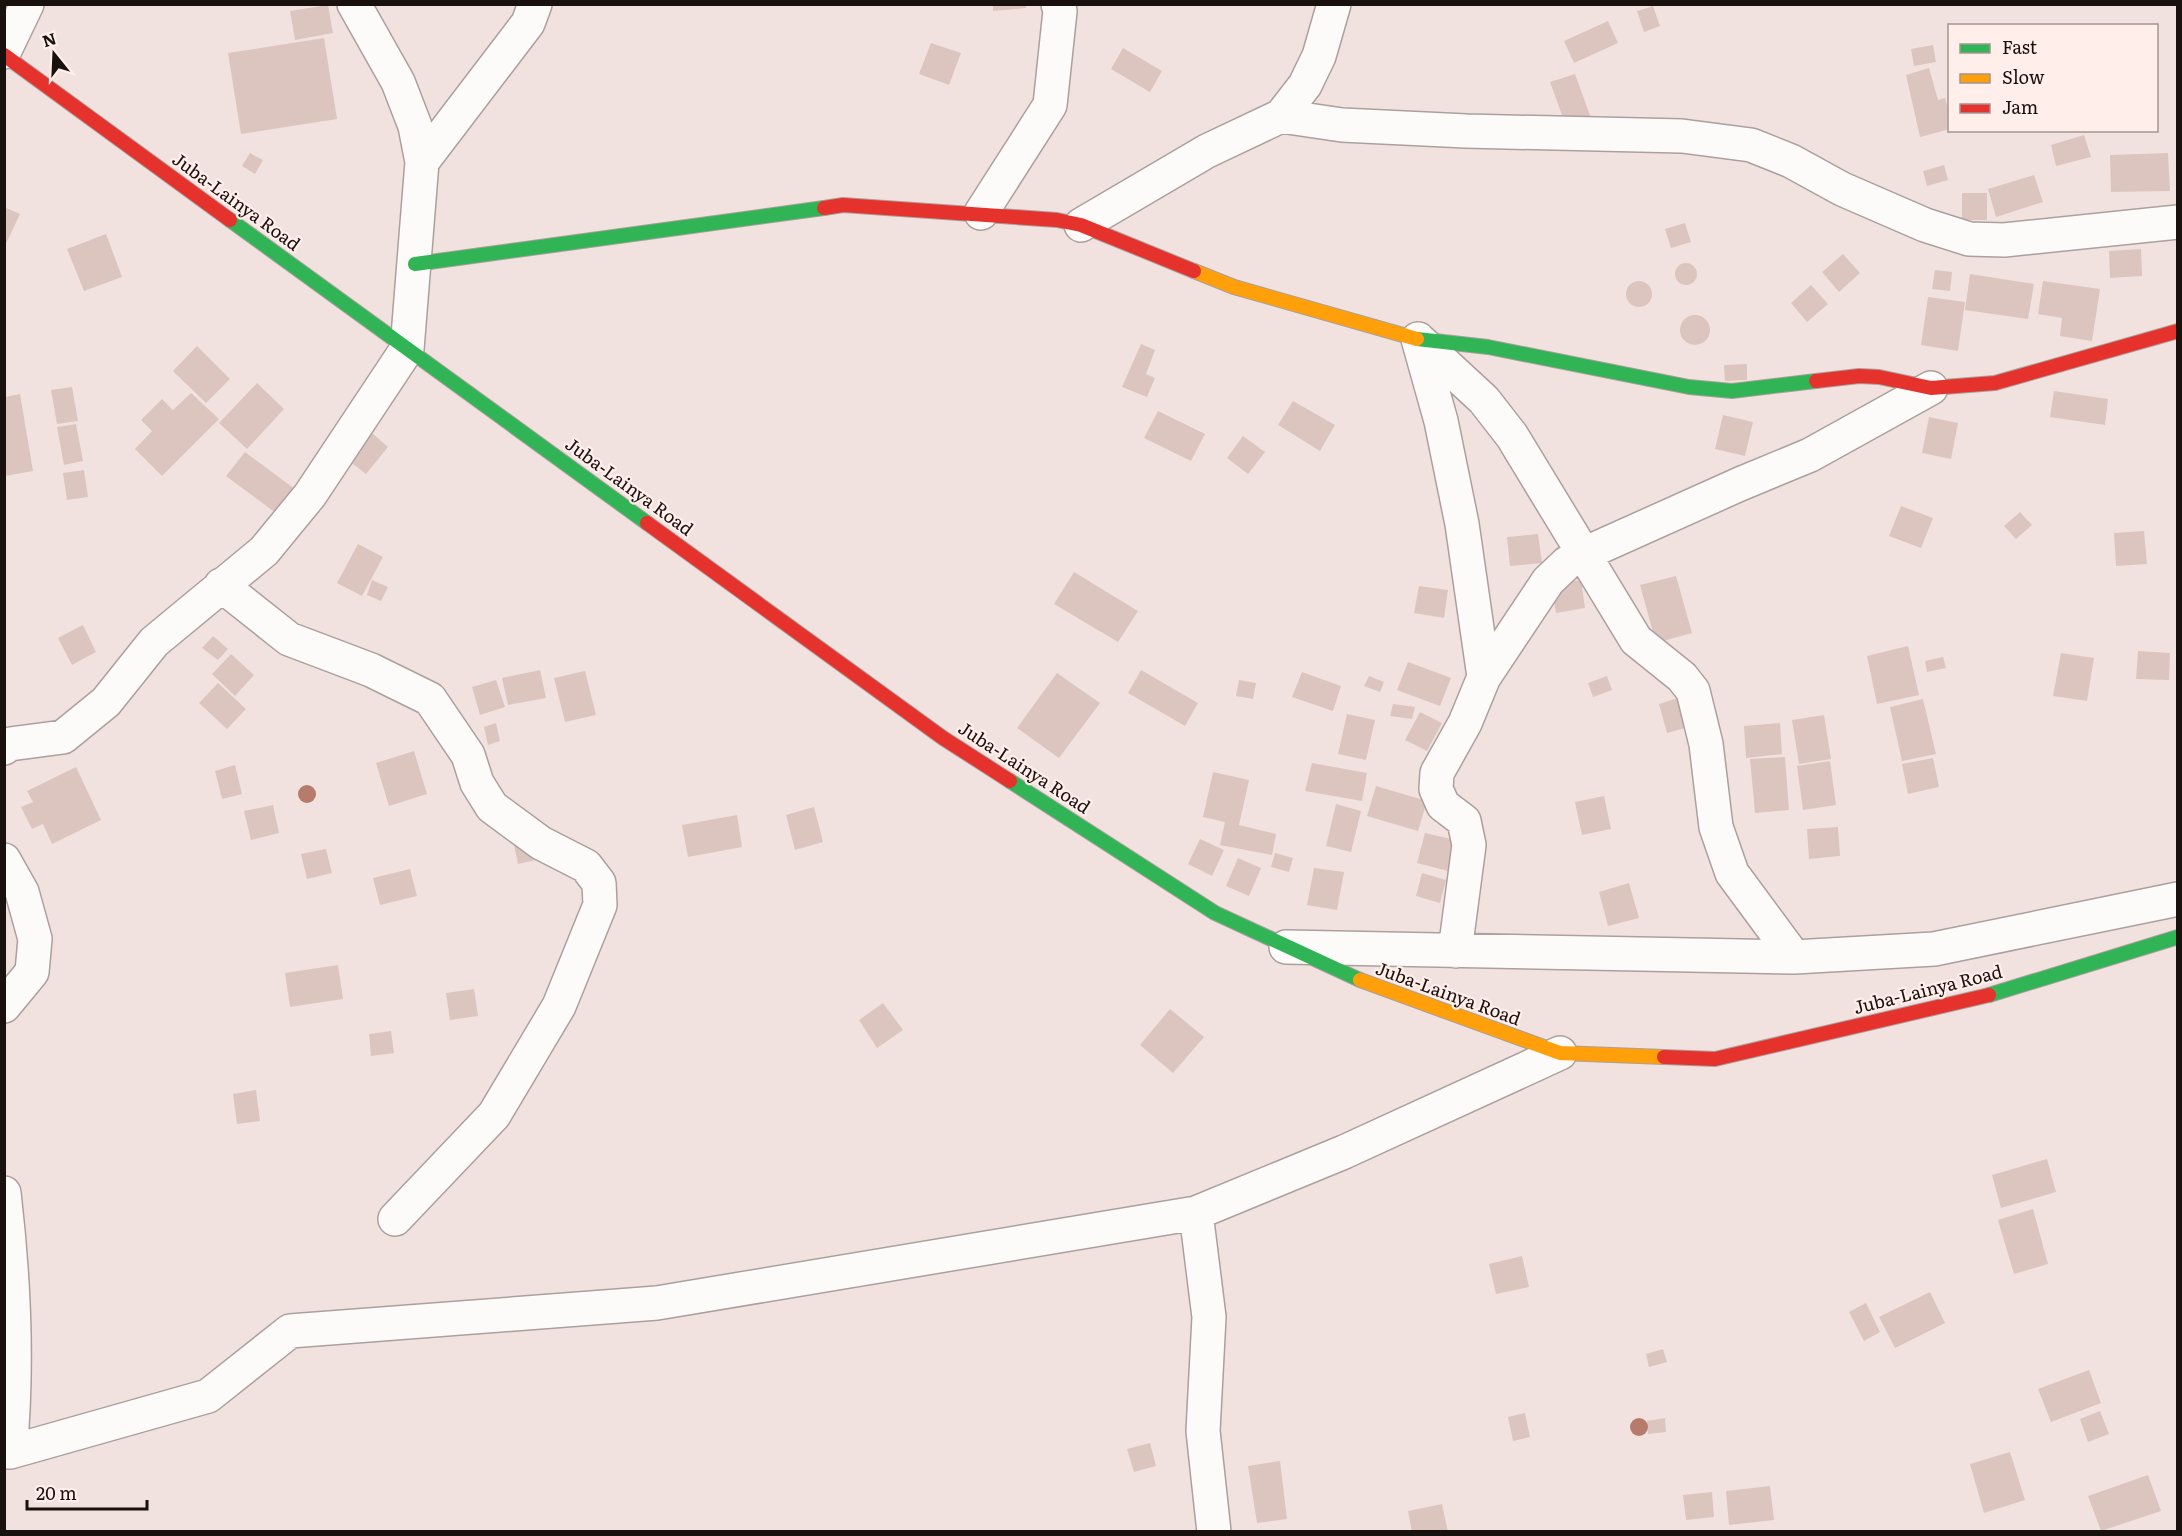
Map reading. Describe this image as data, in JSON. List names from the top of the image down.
{
  "streets": {
    "main road": ["Juba-Lainya Road"]
  },
  "legend": ["Fast", "Slow", "Jam"],
  "scale_bar": "20 m",
  "north": "top"
}
